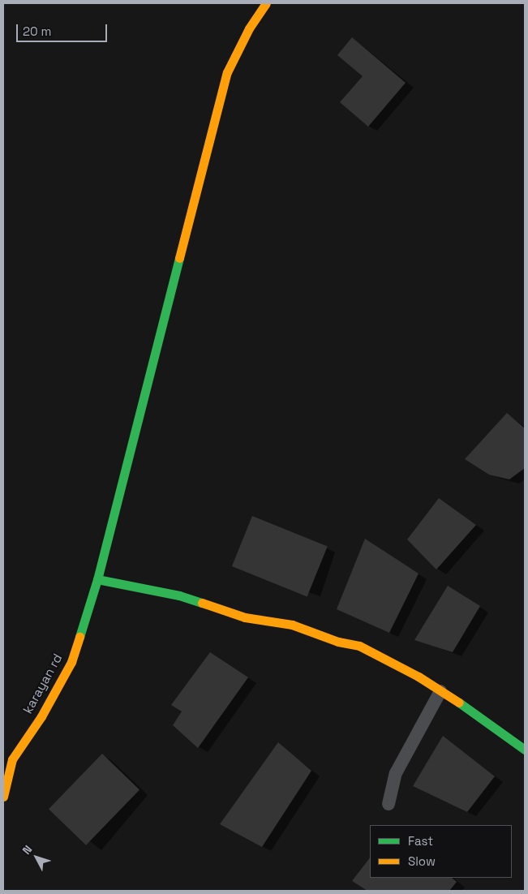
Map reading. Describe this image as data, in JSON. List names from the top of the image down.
{
  "streets": {
    "street": ["karayan rd"]
  },
  "legend": ["Fast", "Slow"],
  "scale_bar": "20 m",
  "north": "top left"
}
